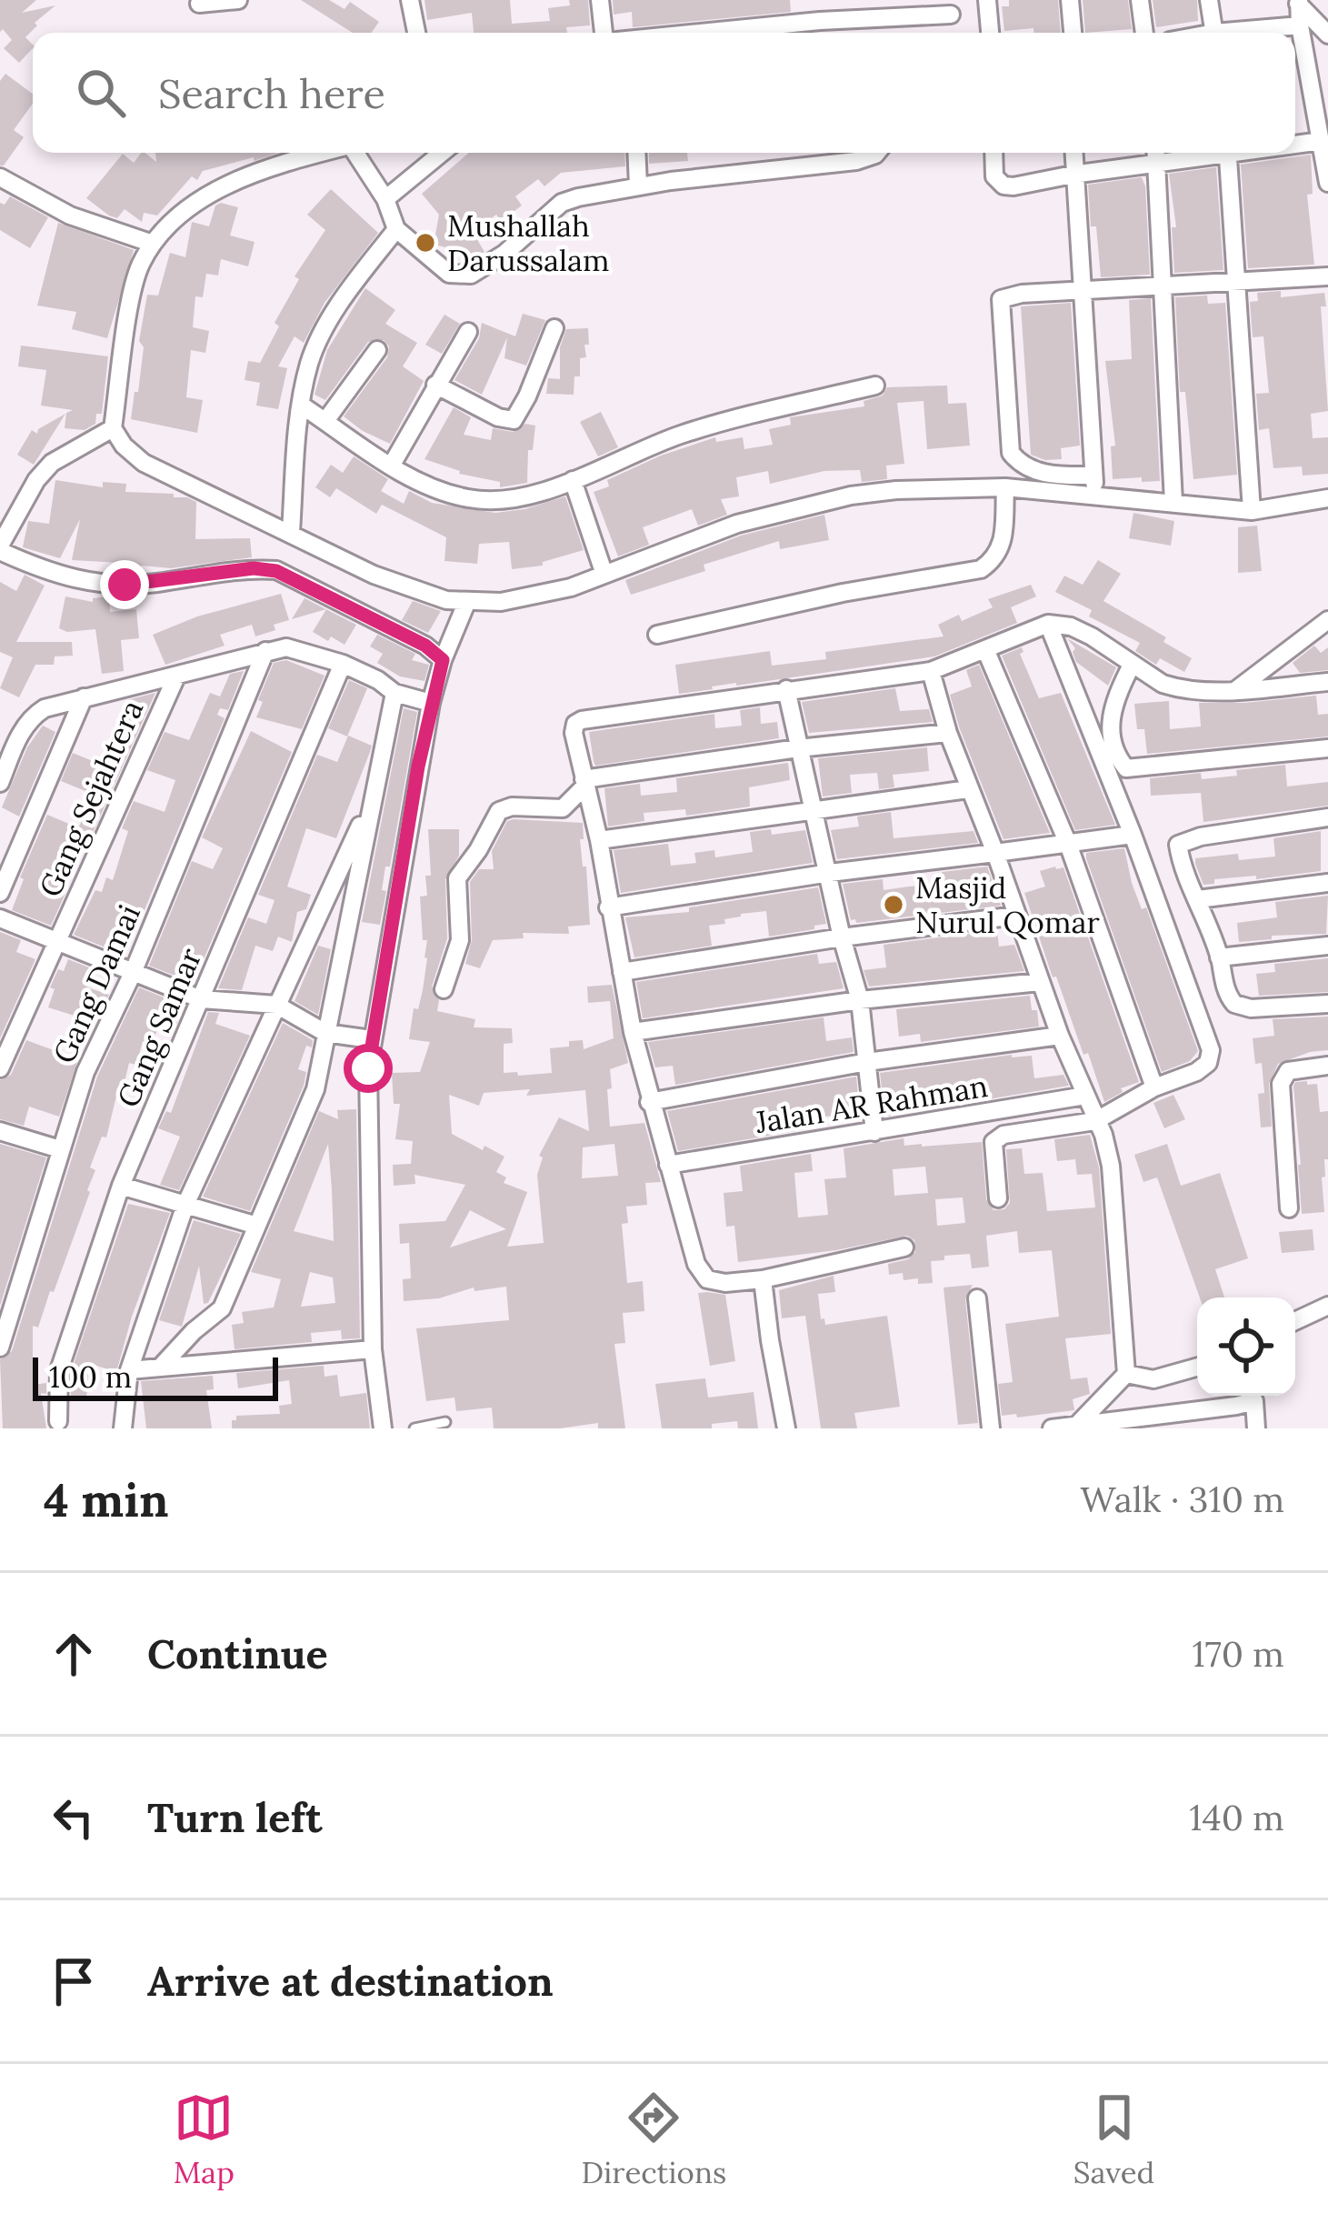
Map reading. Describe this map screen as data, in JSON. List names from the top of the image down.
{
  "streets": {
    "street": [
      "Gang Sejahtera",
      "Gang Damai",
      "Gang Samar",
      "Jalan AR Rahman"
    ]
  },
  "places": ["Mushallah Darussalam", "Masjid Nurul Qomar"],
  "scale_bar": "100 m",
  "page": {
    "search": "Search here",
    "scale": "100 m",
    "heading": ["4 min", "Walk · 310 m"],
    "list": [
      ["Continue", "170 m"],
      ["Turn left", "140 m"],
      "Arrive at destination"
    ],
    "nav": ["Map", "Directions", "Saved"]
  }
}
